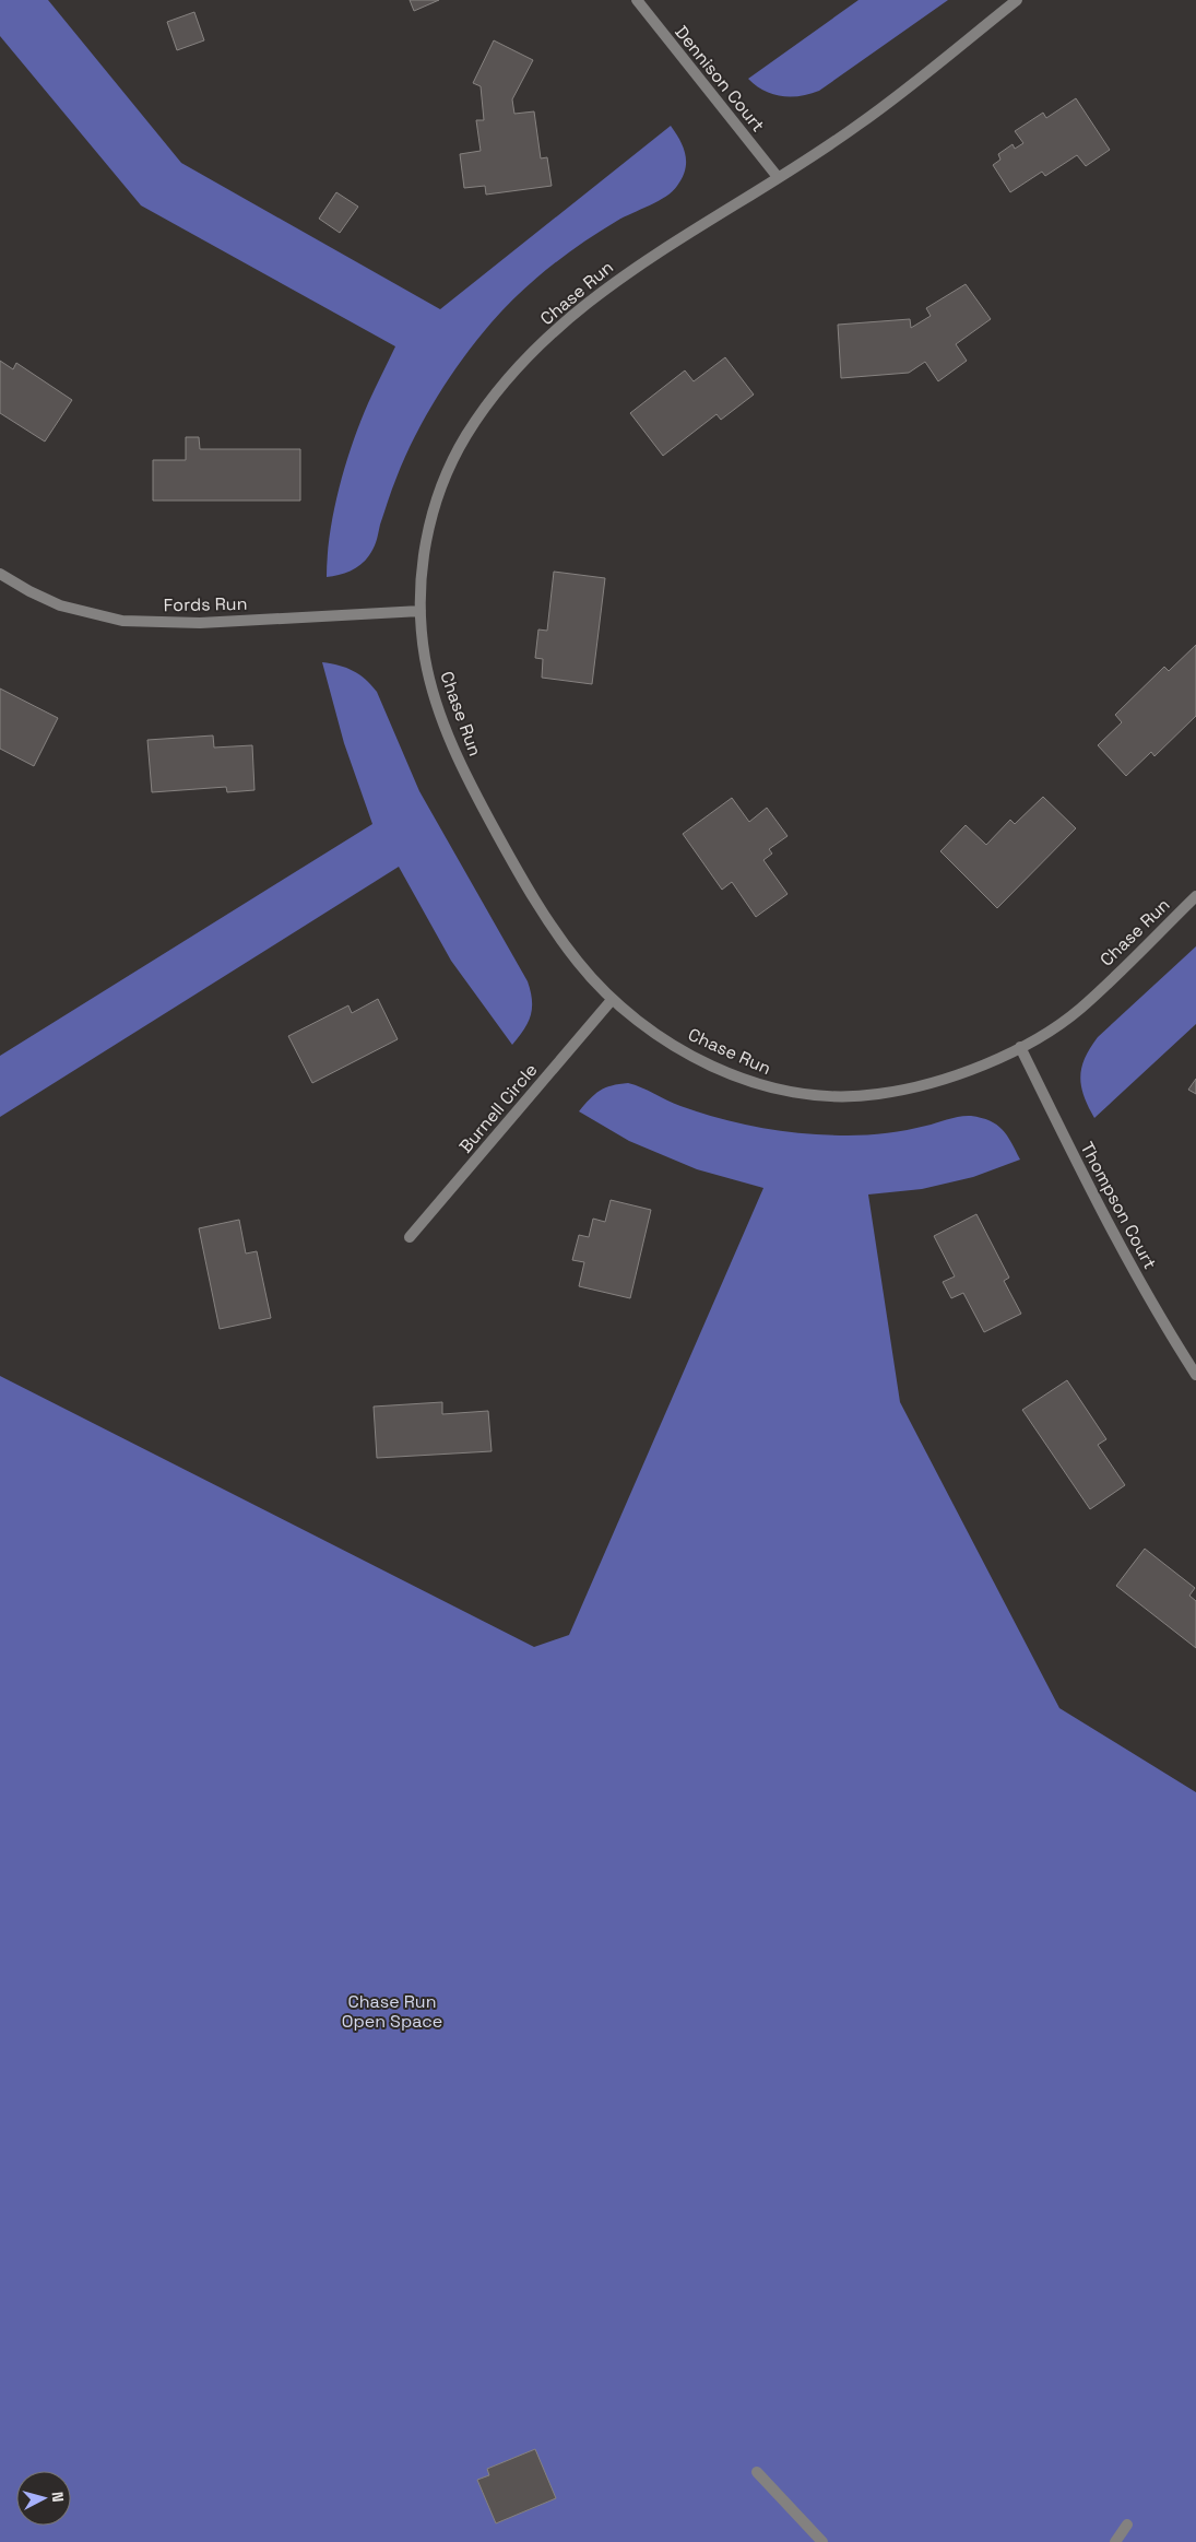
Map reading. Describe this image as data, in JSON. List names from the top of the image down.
{
  "streets": {
    "street": [
      "Dennison Court",
      "Chase Run",
      "Fords Run",
      "Burnell Circle",
      "Thompson Court"
    ]
  },
  "crossings": [
    ["Dennison Court", "Chase Run"],
    ["Chase Run", "Fords Run"],
    ["Chase Run", "Burnell Circle"],
    ["Chase Run", "Thompson Court"]
  ],
  "parks": ["Chase Run Open Space"],
  "north": "right"
}
